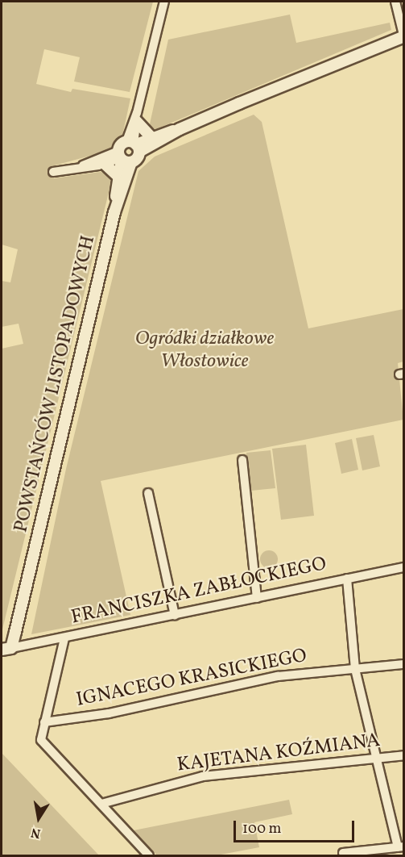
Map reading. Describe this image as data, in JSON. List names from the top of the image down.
{
  "streets": {
    "street": [
      "POWSTAŃCÓW LISTOPADOWYCH",
      "FRANCISZKA ZABŁOCKIEGO",
      "IGNACEGO KRASICKIEGO",
      "KAJETANA KOŹMIANA"
    ]
  },
  "crossings": [
    ["POWSTAŃCÓW LISTOPADOWYCH", "FRANCISZKA ZABŁOCKIEGO"]
  ],
  "parks": ["Ogródki działkowe Włostowice"],
  "scale_bar": "100 m",
  "north": "bottom"
}
